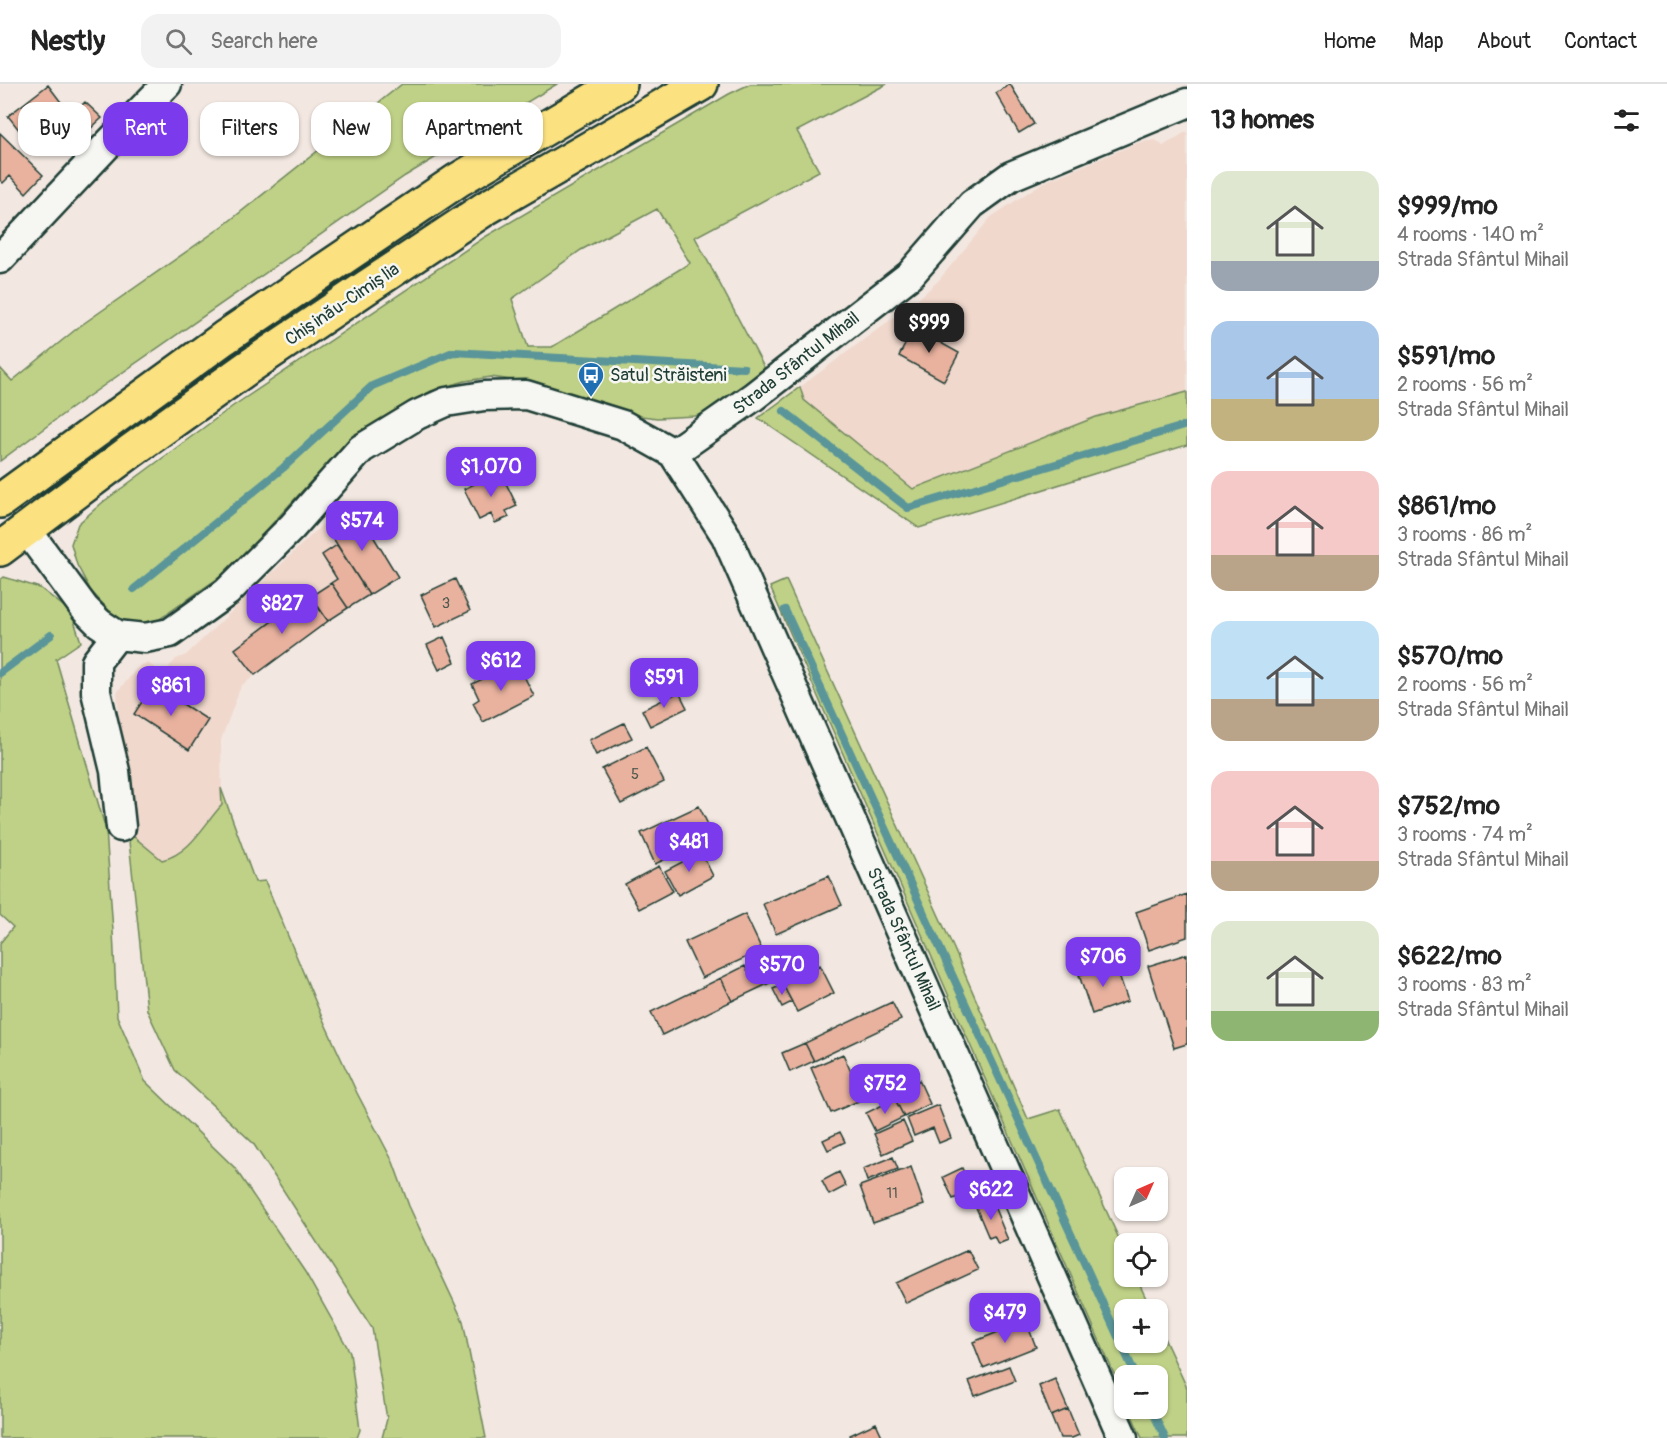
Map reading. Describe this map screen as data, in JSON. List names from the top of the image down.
{
  "streets": {
    "highway": ["Chișinău-Cimișlia"],
    "street": ["Strada Sfântul Mihail"]
  },
  "crossings": [
    ["Chișinău-Cimișlia", "Strada Sfântul Mihail"]
  ],
  "places": {
    "bus stop": ["Satul Străisteni"]
  },
  "house_numbers": ["3", "5", "11"],
  "north": "top right",
  "page": {
    "header": "Nestly",
    "search": "Search here",
    "nav": [
      "Home",
      "Map",
      "About",
      "Contact"
    ],
    "heading": "13 homes",
    "chip": [
      "Buy",
      "Rent",
      "Filters",
      "New",
      "Apartment"
    ],
    "list": [
      {
        "name": "$999/mo",
        "note": "4 rooms · 140 m² · Strada Sfântul Mihail"
      },
      {
        "name": "$591/mo",
        "note": "2 rooms · 56 m² · Strada Sfântul Mihail"
      },
      {
        "name": "$861/mo",
        "note": "3 rooms · 86 m² · Strada Sfântul Mihail"
      },
      {
        "name": "$570/mo",
        "note": "2 rooms · 56 m² · Strada Sfântul Mihail"
      },
      {
        "name": "$752/mo",
        "note": "3 rooms · 74 m² · Strada Sfântul Mihail"
      },
      {
        "name": "$622/mo",
        "note": "3 rooms · 83 m² · Strada Sfântul Mihail"
      }
    ],
    "price": [
      "$999",
      "$1,070",
      "$574",
      "$827",
      "$612",
      "$591",
      "$861",
      "$481",
      "$706",
      "$570",
      "$752",
      "$622",
      "$479"
    ],
    "map_buttons": ["+", "−"]
  }
}
